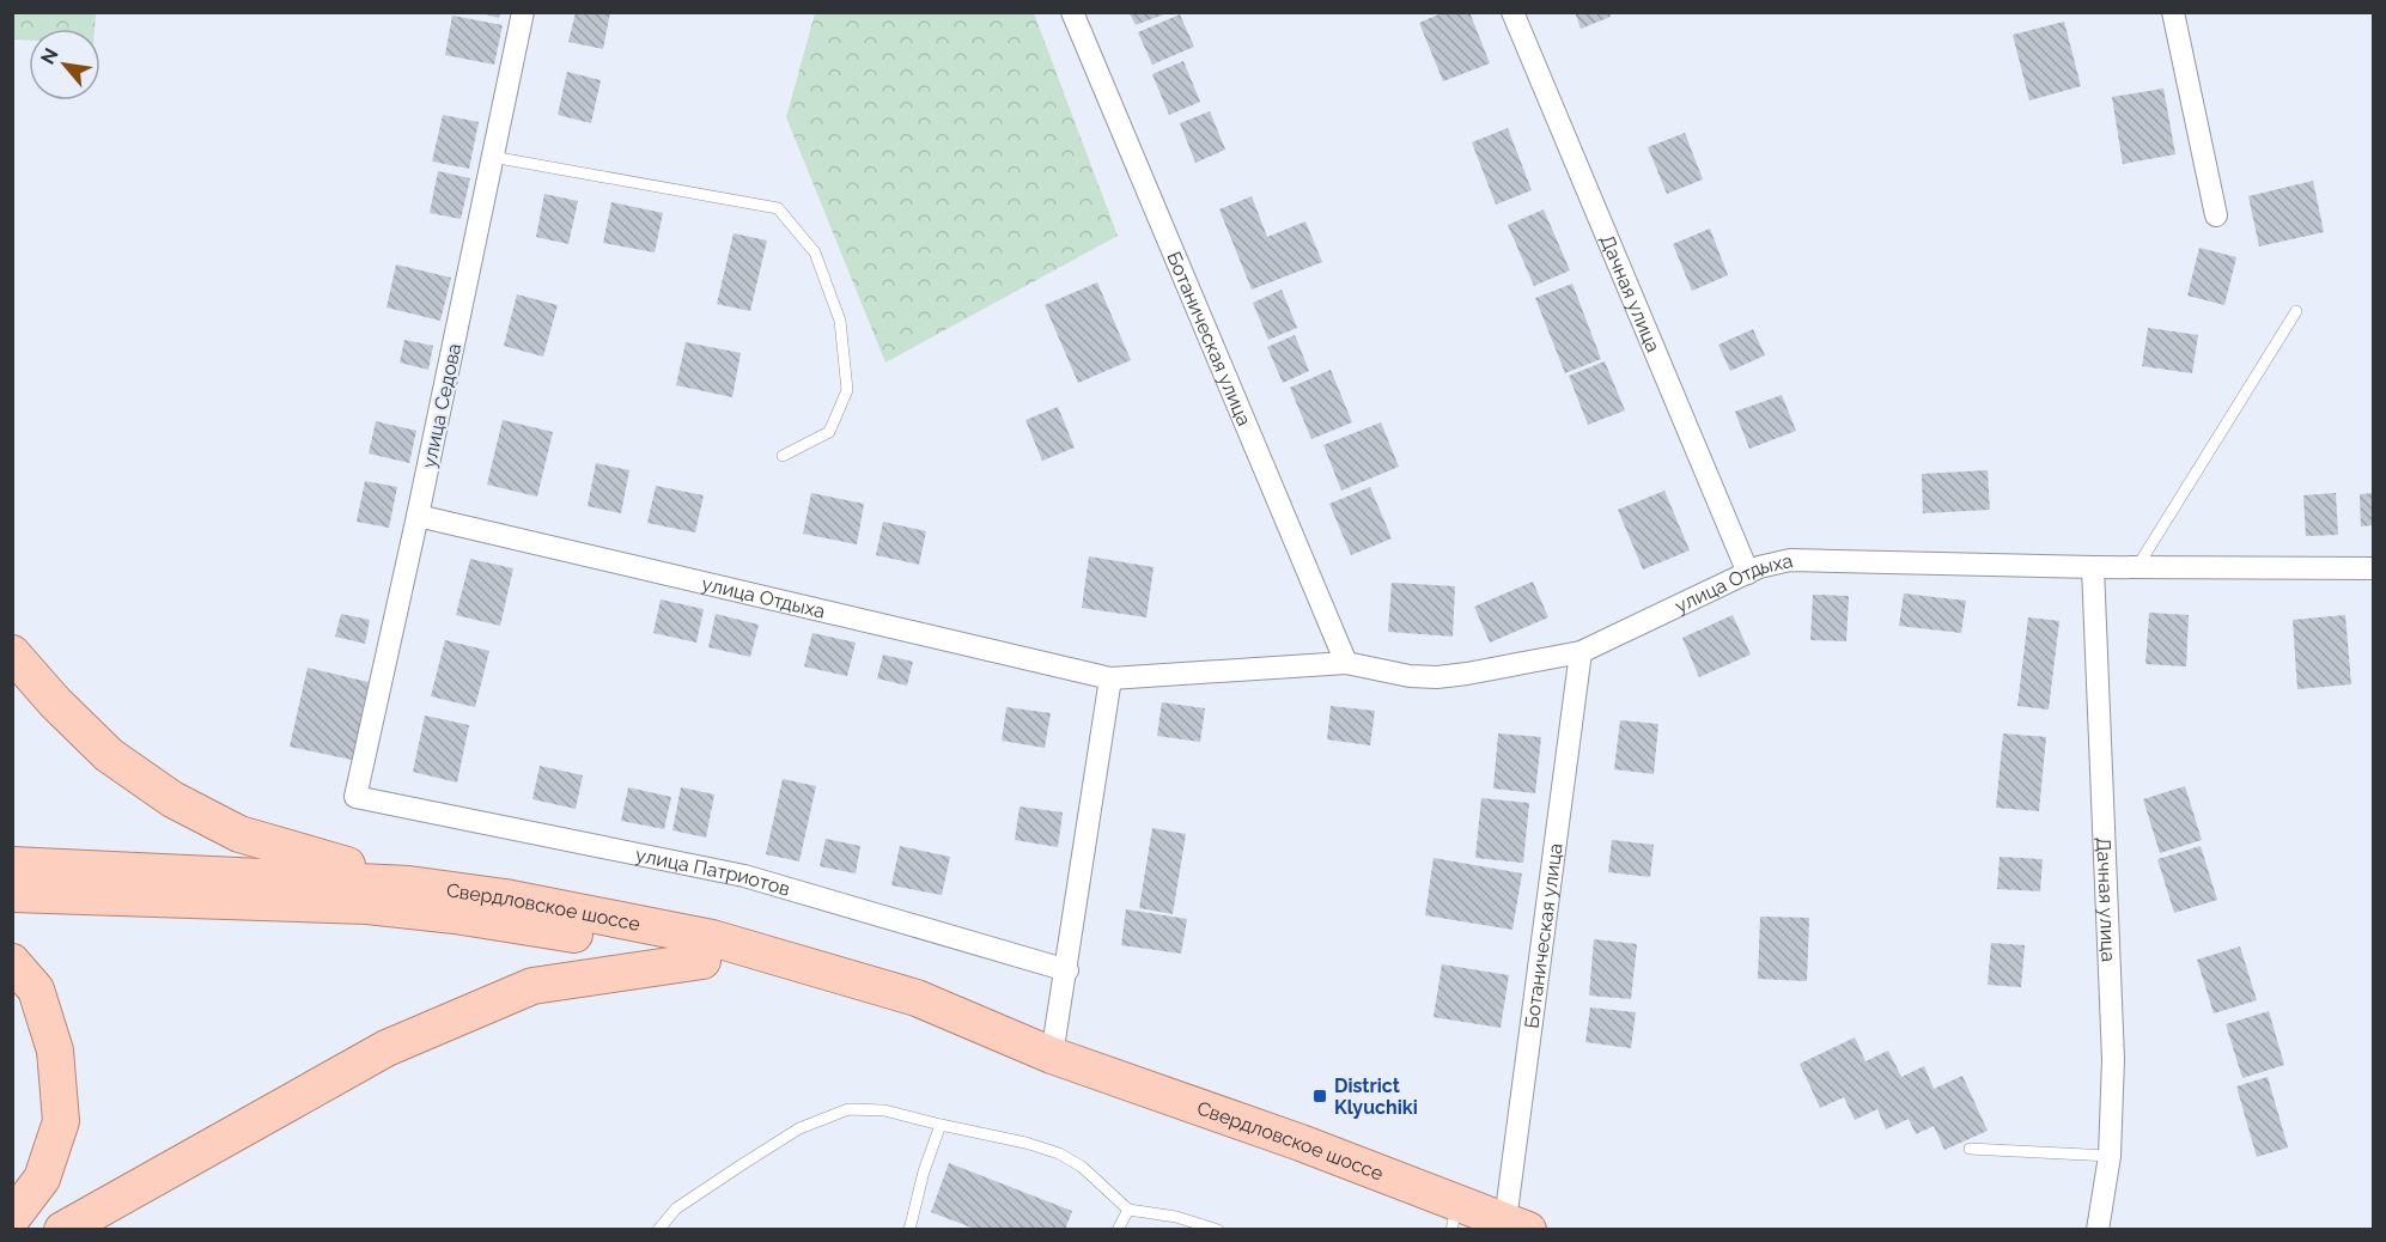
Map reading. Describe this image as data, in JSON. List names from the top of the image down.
{
  "streets": {
    "main road": ["Свердловское шоссе"],
    "street": [
      "Дачная улица",
      "Ботаническая улица",
      "улица Седова",
      "улица Отдыха",
      "улица Патриотов"
    ]
  },
  "crossings": [
    ["Дачная улица", "улица Отдыха"],
    ["Ботаническая улица", "улица Отдыха"],
    ["Ботаническая улица", "Свердловское шоссе"],
    ["улица Седова", "улица Отдыха"],
    ["улица Седова", "улица Патриотов"]
  ],
  "places": {
    "transit": ["District Klyuchiki"]
  },
  "north": "top left"
}
